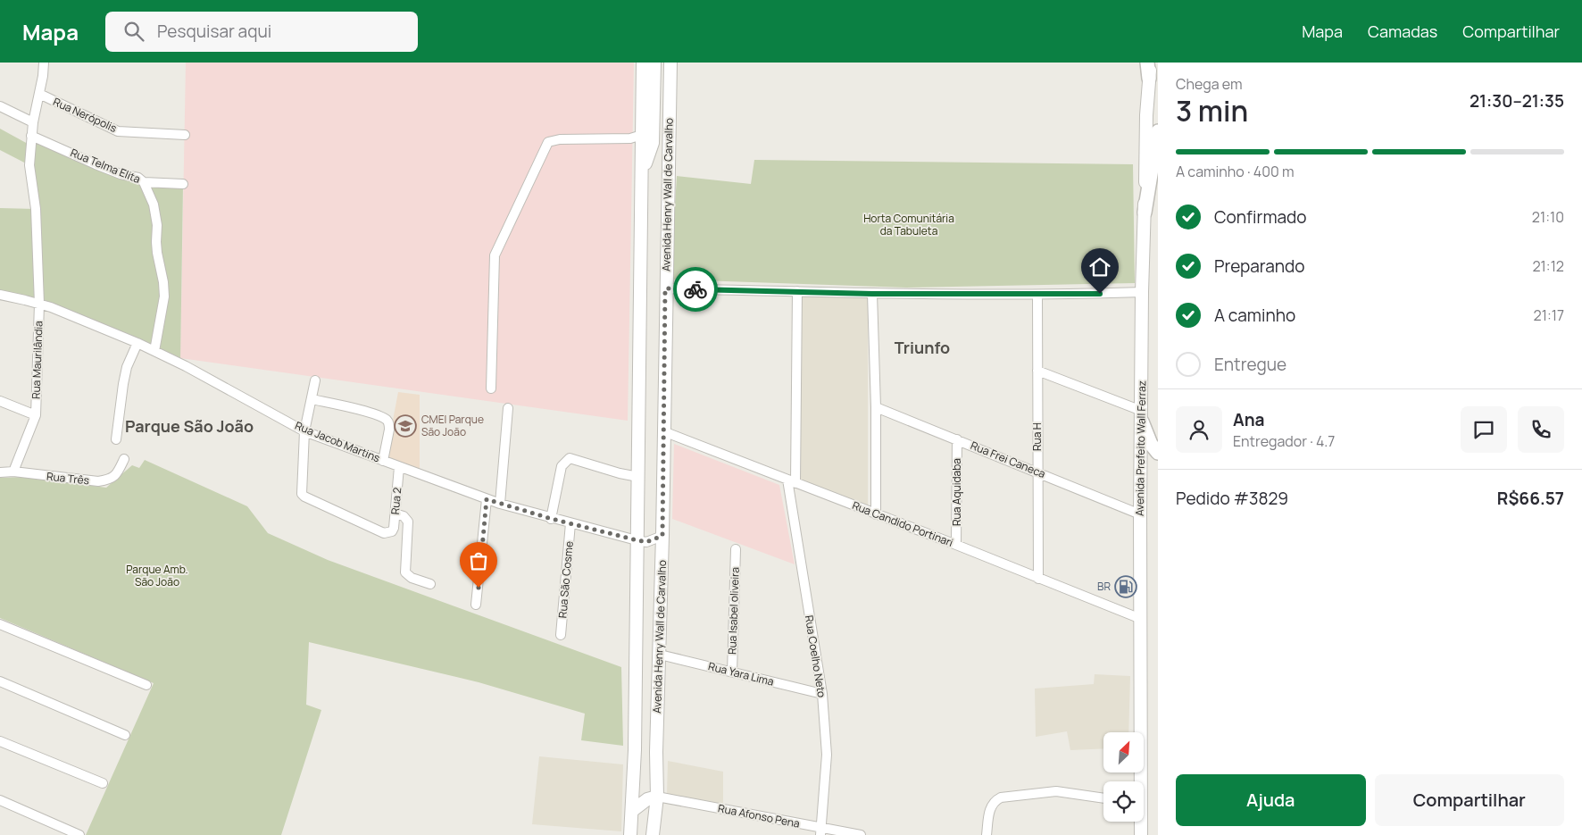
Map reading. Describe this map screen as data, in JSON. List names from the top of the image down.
{
  "streets": {
    "main road": ["Avenida Henry Wall de Carvalho", "Avenida Prefeito Wall Ferraz"],
    "street": [
      "Rua Nerópolis",
      "Rua Telma Elita",
      "Rua Maurilândia",
      "Rua H",
      "Rua Jacob Martins",
      "Rua Frei Caneca",
      "Rua Três",
      "Rua Aquidaba",
      "Rua 2",
      "Rua Candido Portinari",
      "Rua São Cosme",
      "Rua Isabel oliveira",
      "Rua Coelho Neto",
      "Rua Yara Lima",
      "Rua Afonso Pena"
    ]
  },
  "crossings": [
    ["Rua Nerópolis", "Rua Maurilândia"],
    ["Rua Telma Elita", "Rua Maurilândia"],
    ["Avenida Henry Wall de Carvalho", "Rua Jacob Martins"],
    ["Avenida Henry Wall de Carvalho", "Rua Candido Portinari"],
    ["Avenida Henry Wall de Carvalho", "Rua Yara Lima"],
    ["Avenida Henry Wall de Carvalho", "Rua Afonso Pena"],
    ["Rua Maurilândia", "Rua Jacob Martins"],
    ["Rua Maurilândia", "Rua Três"],
    ["Rua H", "Rua Frei Caneca"],
    ["Rua H", "Rua Candido Portinari"],
    ["Rua Jacob Martins", "Rua 2"],
    ["Rua Jacob Martins", "Rua São Cosme"],
    ["Avenida Prefeito Wall Ferraz", "Rua Frei Caneca"],
    ["Avenida Prefeito Wall Ferraz", "Rua Candido Portinari"],
    ["Rua Frei Caneca", "Rua Aquidaba"],
    ["Rua Aquidaba", "Rua Candido Portinari"],
    ["Rua Candido Portinari", "Rua Coelho Neto"],
    ["Rua Isabel oliveira", "Rua Yara Lima"],
    ["Rua Coelho Neto", "Rua Yara Lima"],
    ["Rua Coelho Neto", "Rua Afonso Pena"]
  ],
  "districts": ["Triunfo", "Parque São João"],
  "parks": ["Horta Comunitária da Tabuleta", "Parque Amb. São João"],
  "places": {
    "school or university": ["CMEI Parque São João"],
    "fuel station": ["BR"]
  },
  "north": "top right",
  "page": {
    "header": "Mapa",
    "search": "Pesquisar aqui",
    "nav": ["Mapa", "Camadas", "Compartilhar"],
    "heading": ["3 min", "Chega em", "21:30–21:35"],
    "panel": [
      "Ana",
      "Entregador · 4.7",
      "Pedido #3829",
      "R$66.57"
    ],
    "bar": "A caminho · 400 m",
    "list": [
      ["Confirmado", "21:10"],
      ["Preparando", "21:12"],
      ["A caminho", "21:17"],
      "Entregue"
    ],
    "buttons": ["Ajuda", "Compartilhar"]
  }
}
